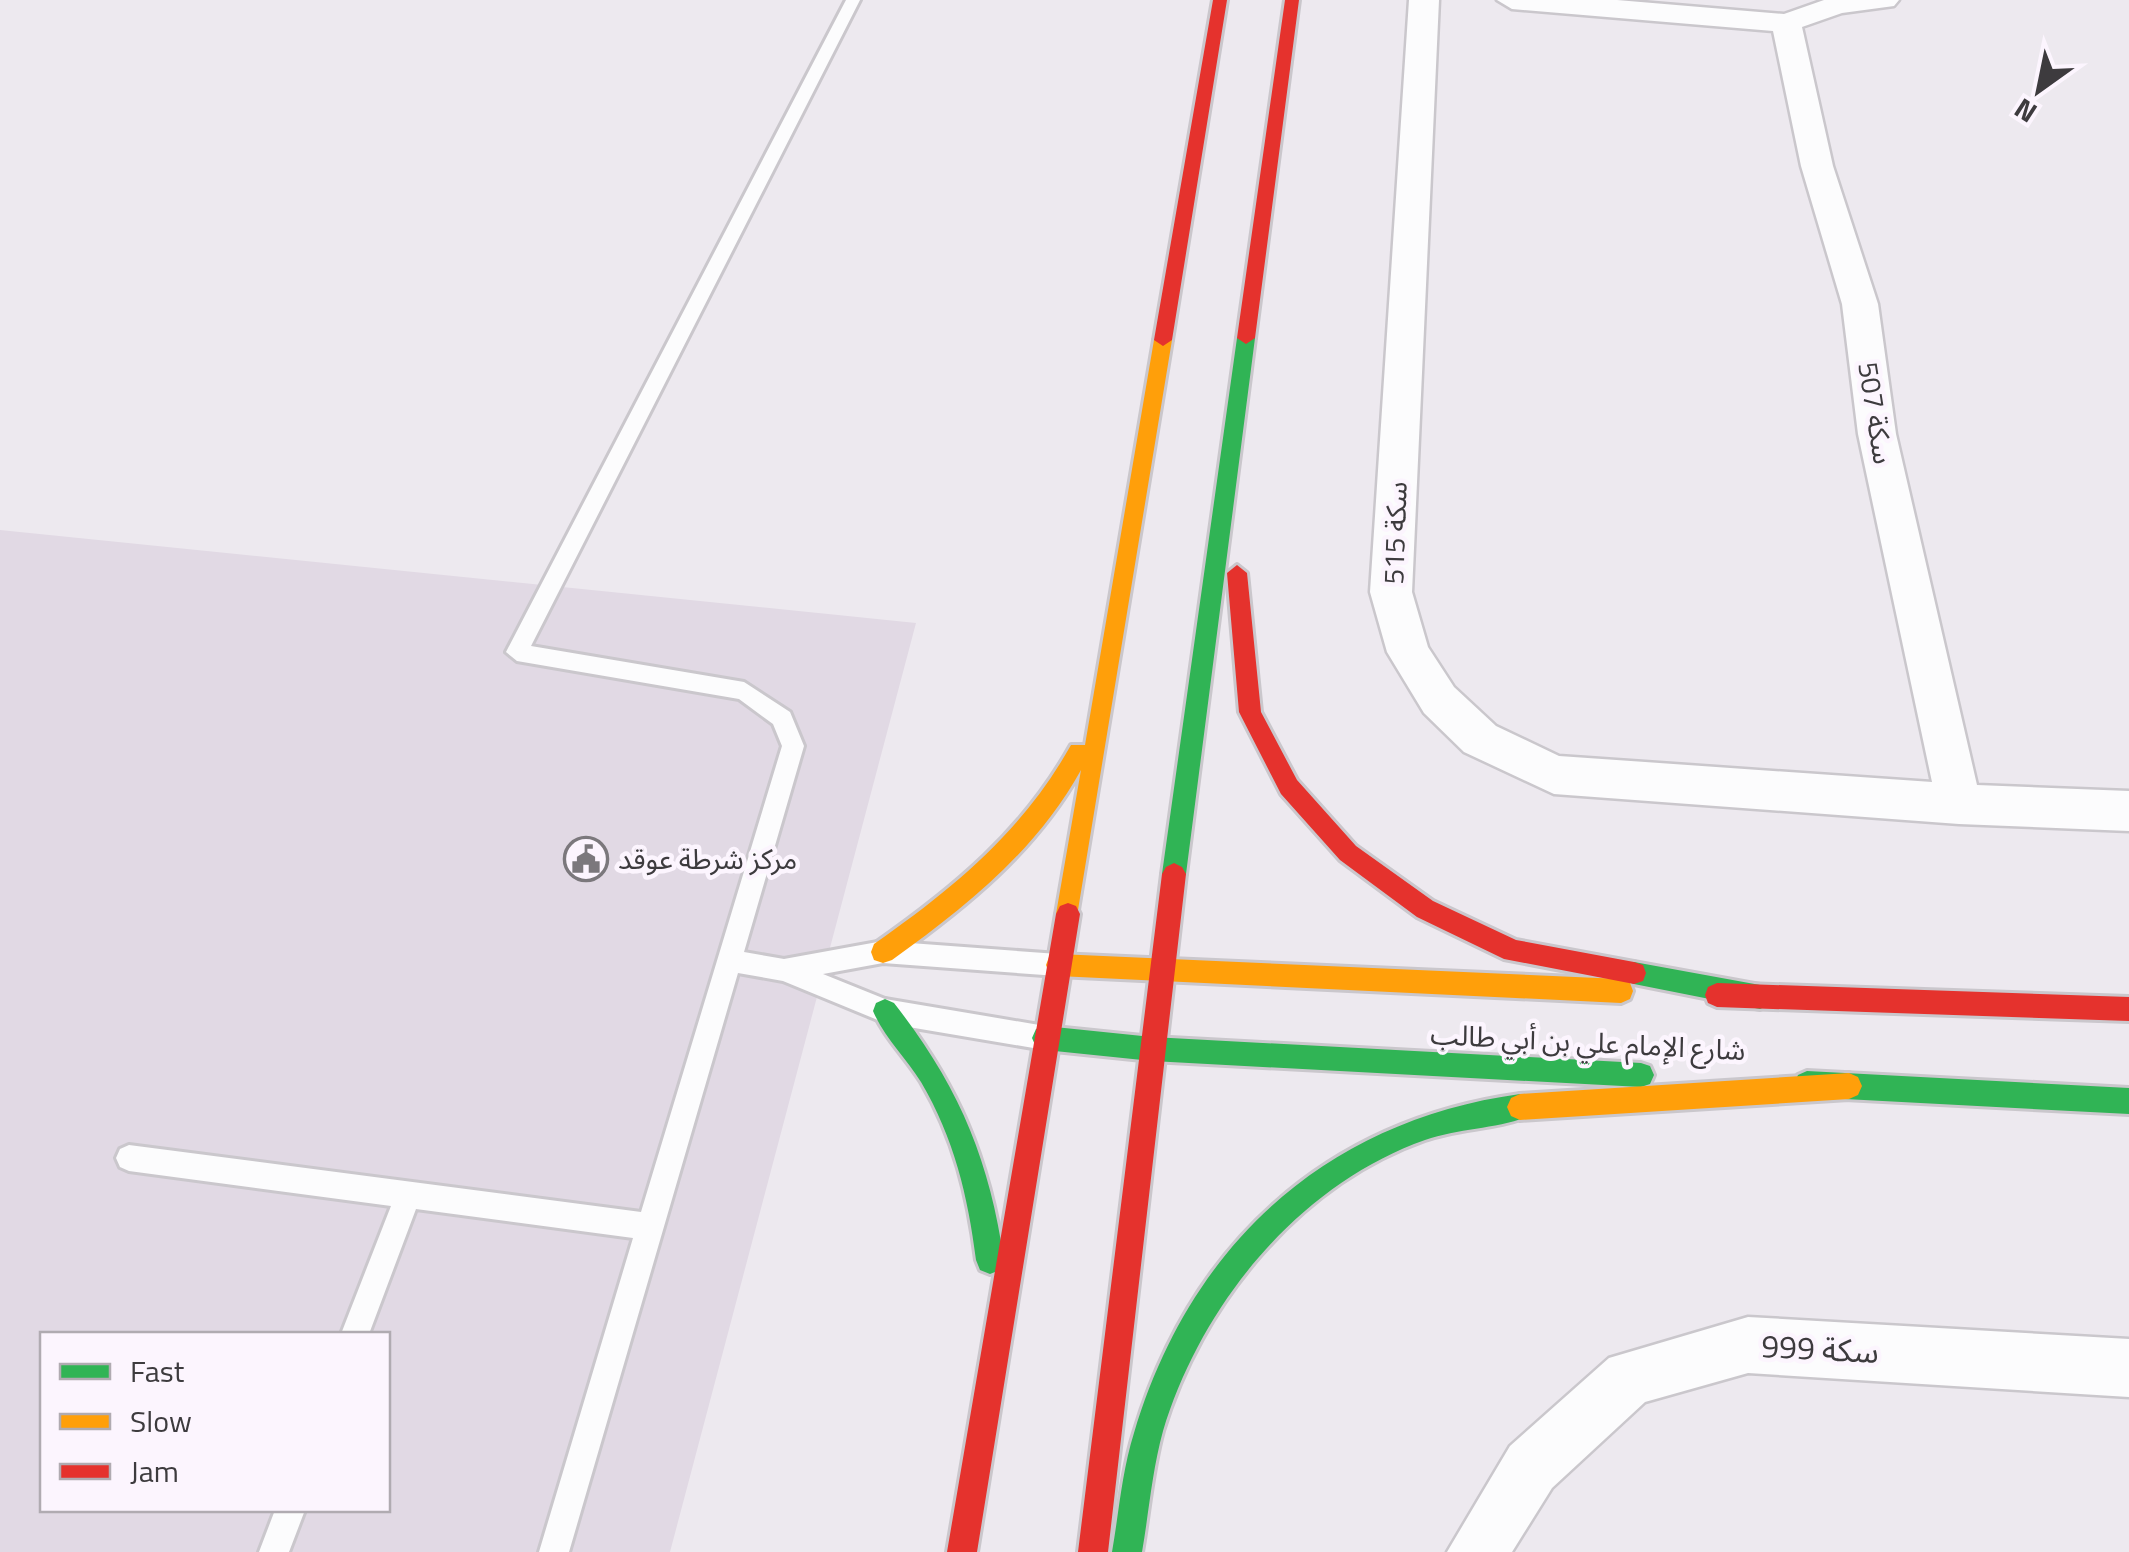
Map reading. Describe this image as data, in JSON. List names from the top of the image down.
{
  "streets": {
    "main road": ["شارع الإمام علي بن أبي طالب"],
    "street": ["سكة 507", "سكة 515", "سكة 999"]
  },
  "crossings": [
    ["سكة 507", "سكة 515"]
  ],
  "places": {
    "public building": ["مركز شرطة عوقد"]
  },
  "legend": ["Fast", "Slow", "Jam"],
  "north": "bottom left"
}
